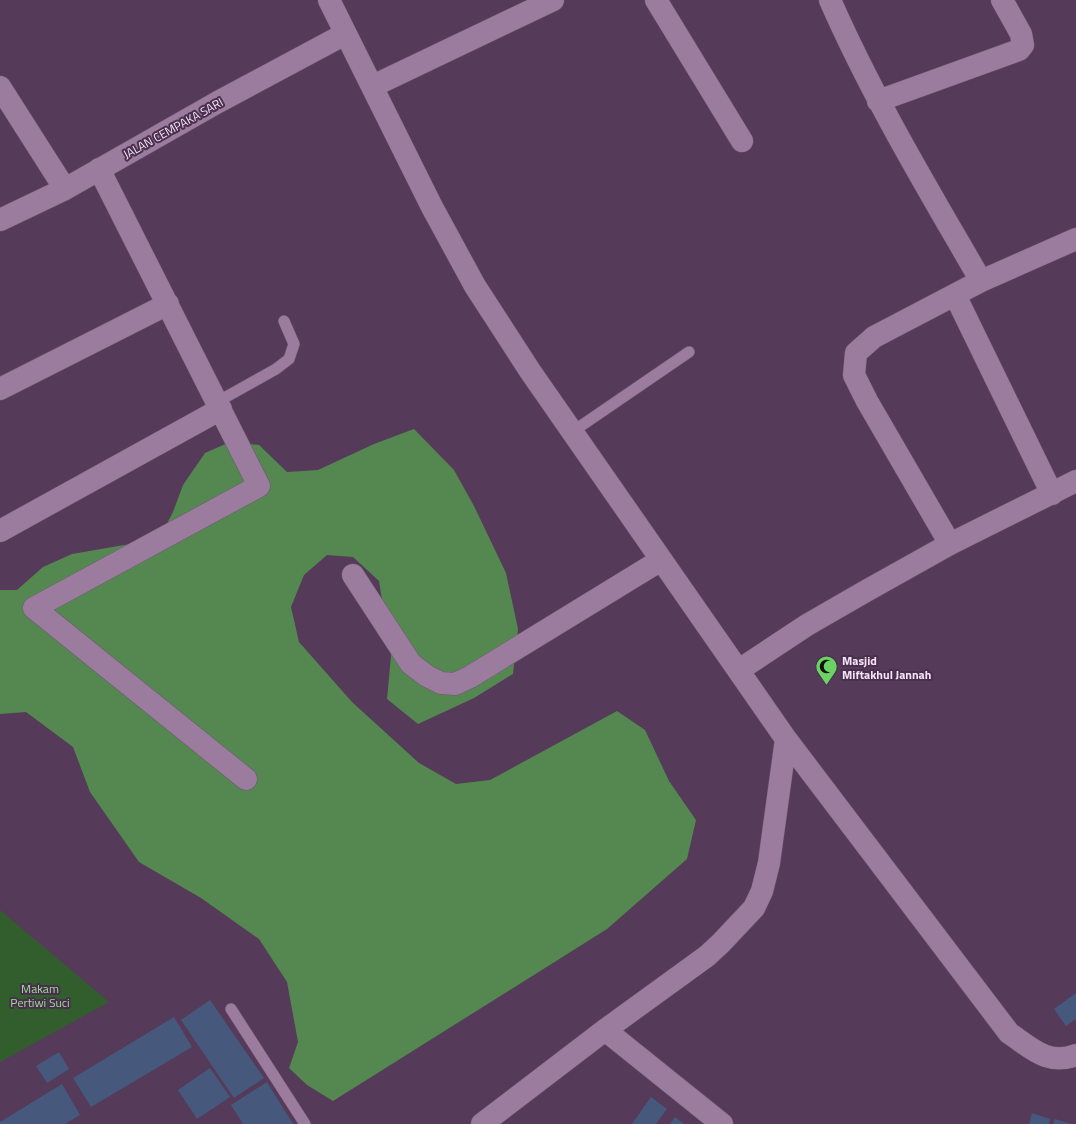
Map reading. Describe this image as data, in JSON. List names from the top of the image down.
{
  "streets": {
    "street": ["JALAN CEMPAKA SARI"]
  },
  "parks": ["Makam Pertiwi Suci"],
  "places": {
    "mosque": ["Masjid Miftakhul Jannah"]
  }
}
